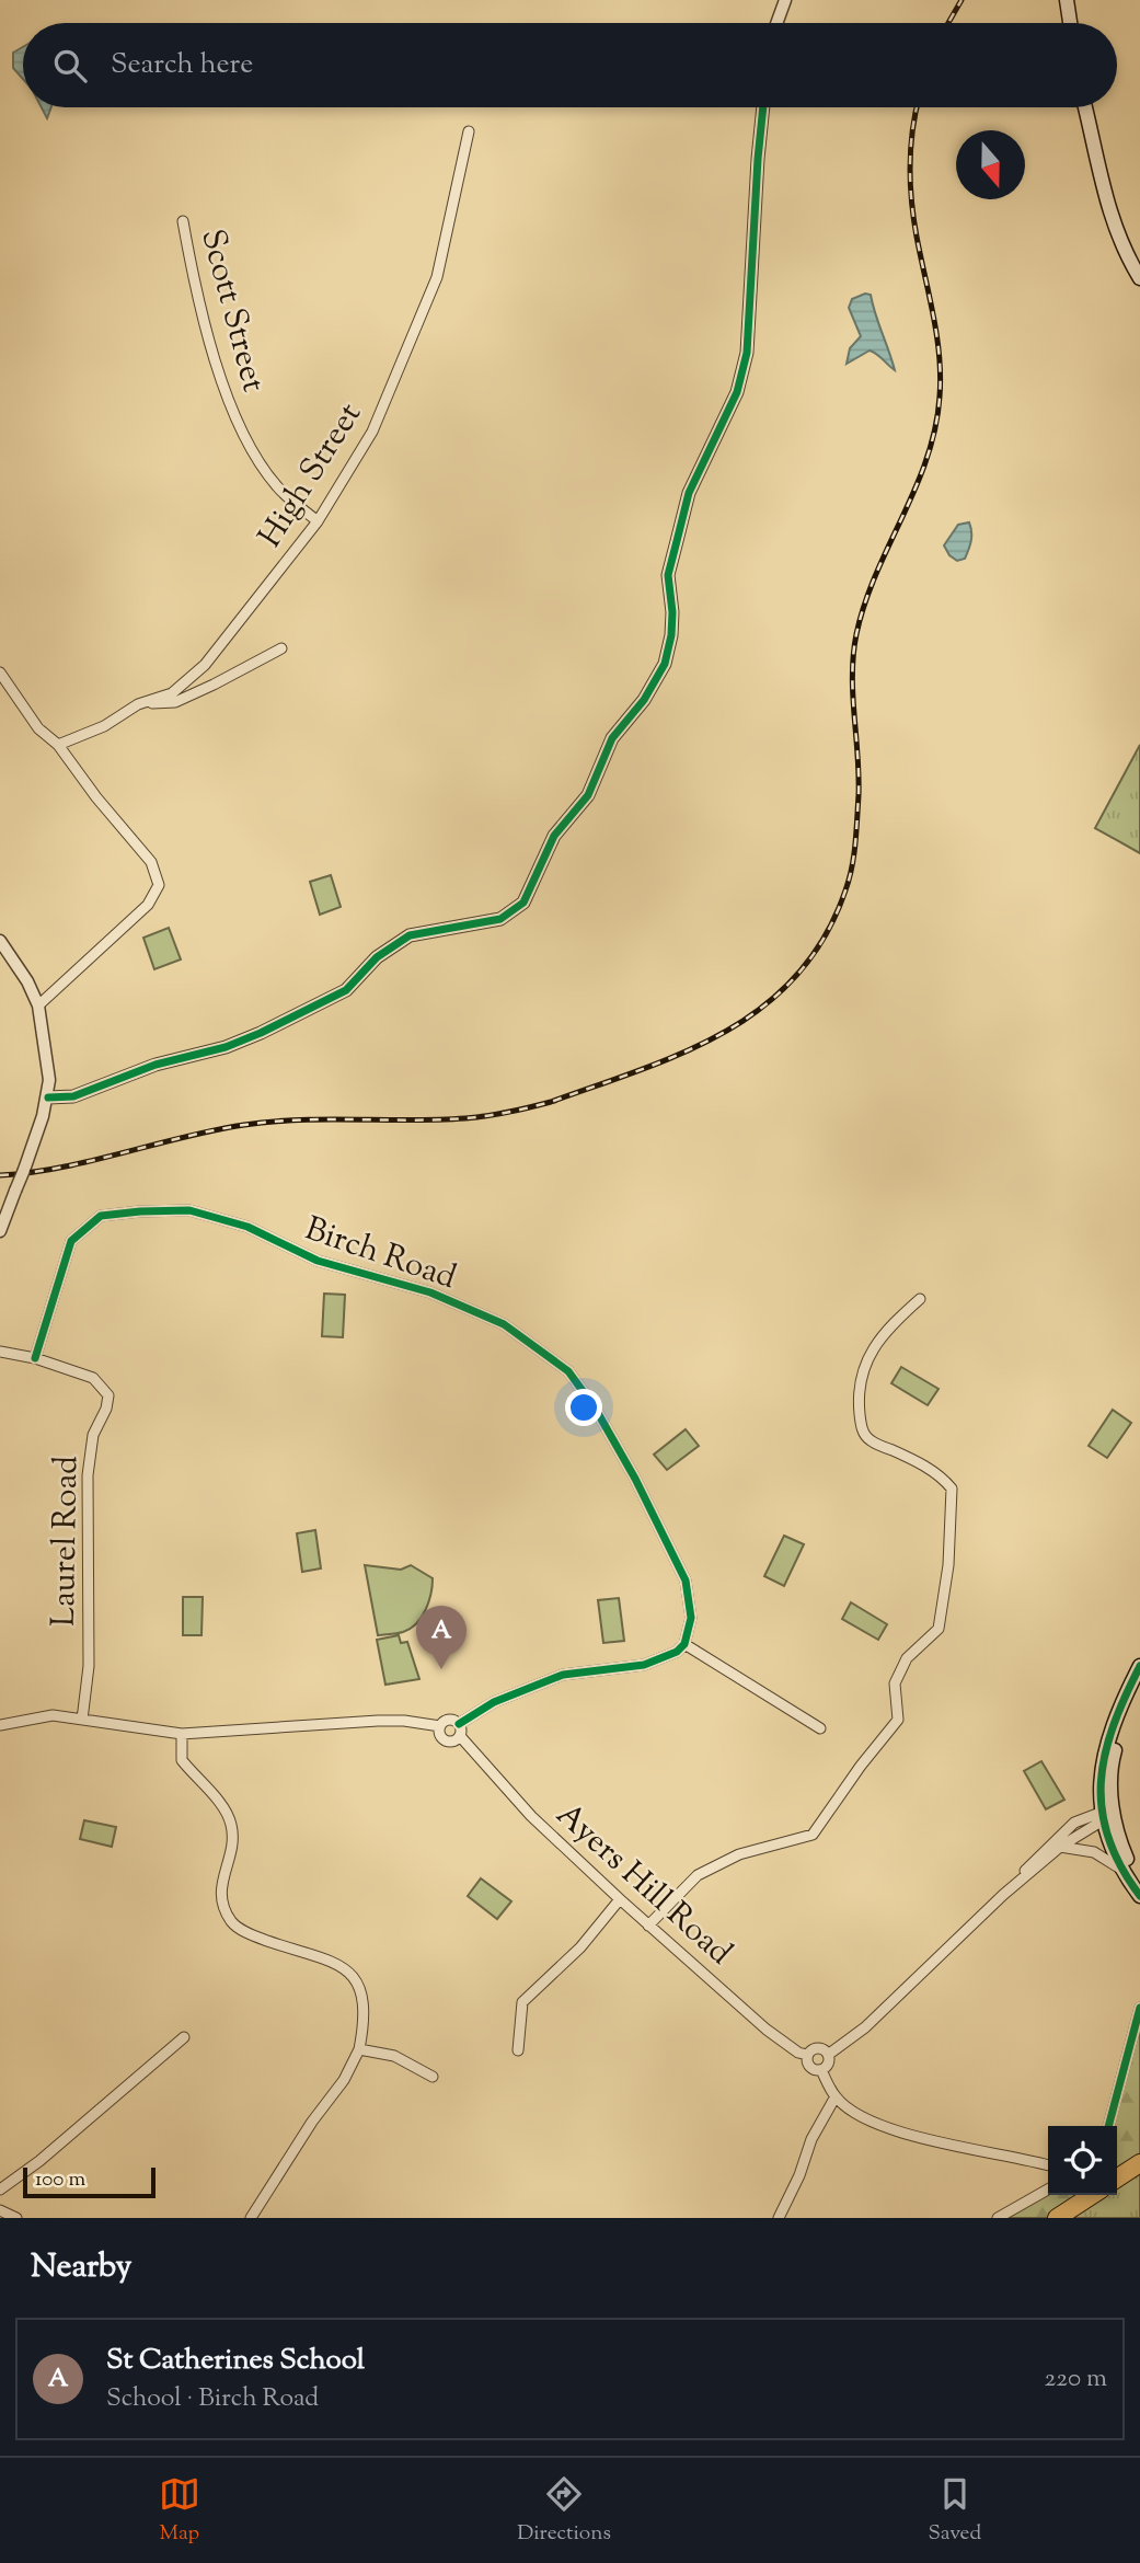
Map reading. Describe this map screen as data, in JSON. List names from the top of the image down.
{
  "streets": {
    "street": [
      "Scott Street",
      "High Street",
      "Birch Road",
      "Laurel Road",
      "Ayers Hill Road"
    ]
  },
  "crossings": [
    ["Scott Street", "High Street"],
    ["Birch Road", "Laurel Road"]
  ],
  "scale_bar": "100 m",
  "north": "bottom",
  "page": {
    "search": "Search here",
    "pins": "A",
    "scale": "100 m",
    "heading": "Nearby",
    "list": [
      {
        "mark": "A",
        "name": "St Catherines School",
        "note": "School · Birch Road",
        "value": "220 m"
      }
    ],
    "nav": ["Map", "Directions", "Saved"]
  }
}
